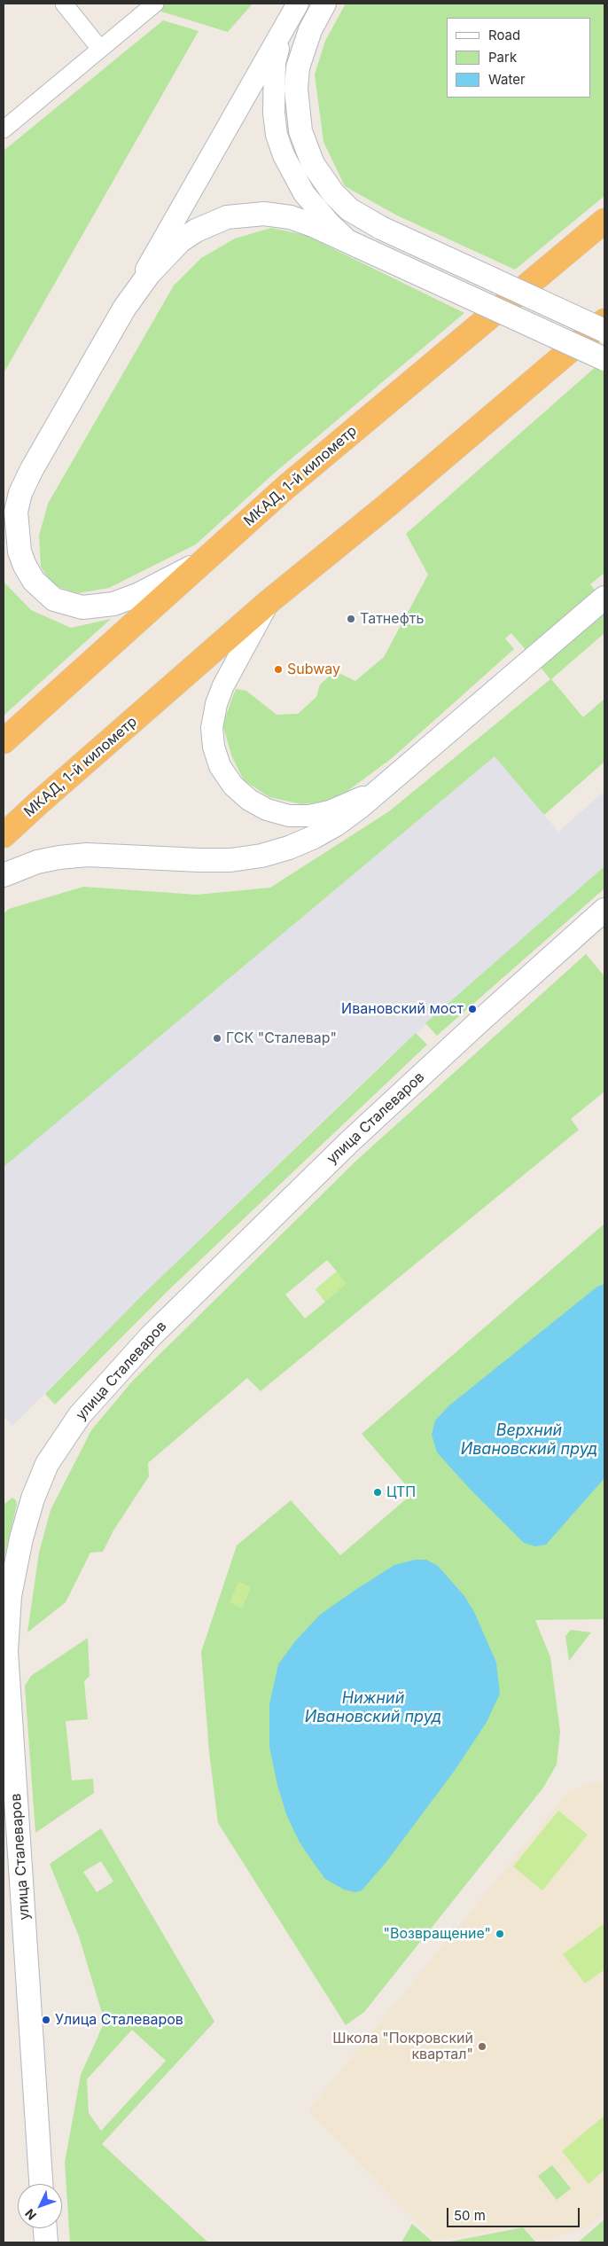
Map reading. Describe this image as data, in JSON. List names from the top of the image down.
{
  "streets": {
    "highway": ["МКАД, 1-й километр"],
    "main road": ["улица Сталеваров"]
  },
  "water": ["Верхний Ивановский пруд", "Нижний Ивановский пруд"],
  "places": [
    "Татнефть",
    "Subway",
    "Ивановский мост",
    "ГСК \"Сталевар\"",
    "ЦТП",
    "\"Возвращение\"",
    "Улица Сталеваров",
    "Школа \"Покровский квартал\""
  ],
  "legend": ["Road", "Park", "Water"],
  "scale_bar": "50 m",
  "north": "bottom left"
}
